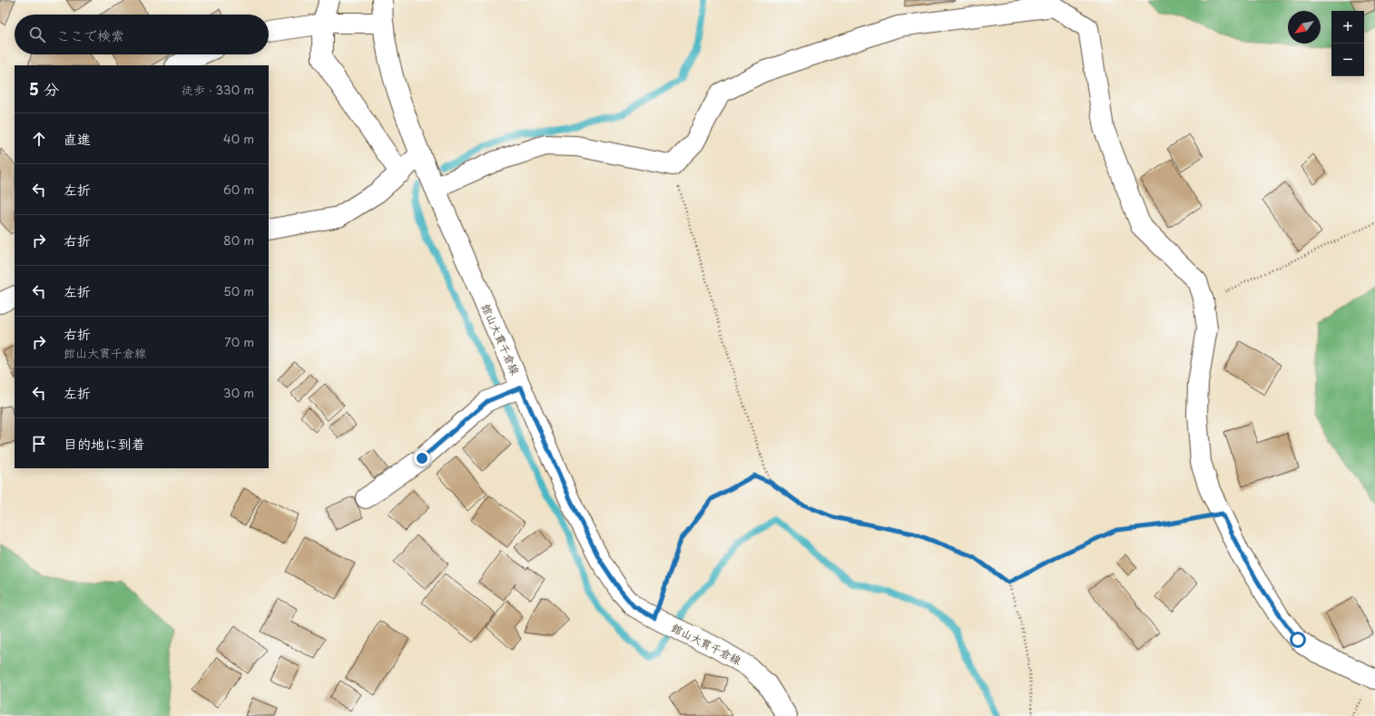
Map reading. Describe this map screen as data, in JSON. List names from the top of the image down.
{
  "streets": {
    "street": ["館山大貫千倉線"]
  },
  "north": "bottom left",
  "page": {
    "map_buttons": ["+", "−"],
    "search": "ここで検索",
    "heading": ["5 分", "徒歩 · 330 m"],
    "list": [
      ["直進", "40 m"],
      ["左折", "60 m"],
      ["右折", "80 m"],
      ["左折", "50 m"],
      ["右折", "館山大貫千倉線", "70 m"],
      ["左折", "30 m"],
      "目的地に到着"
    ]
  }
}
